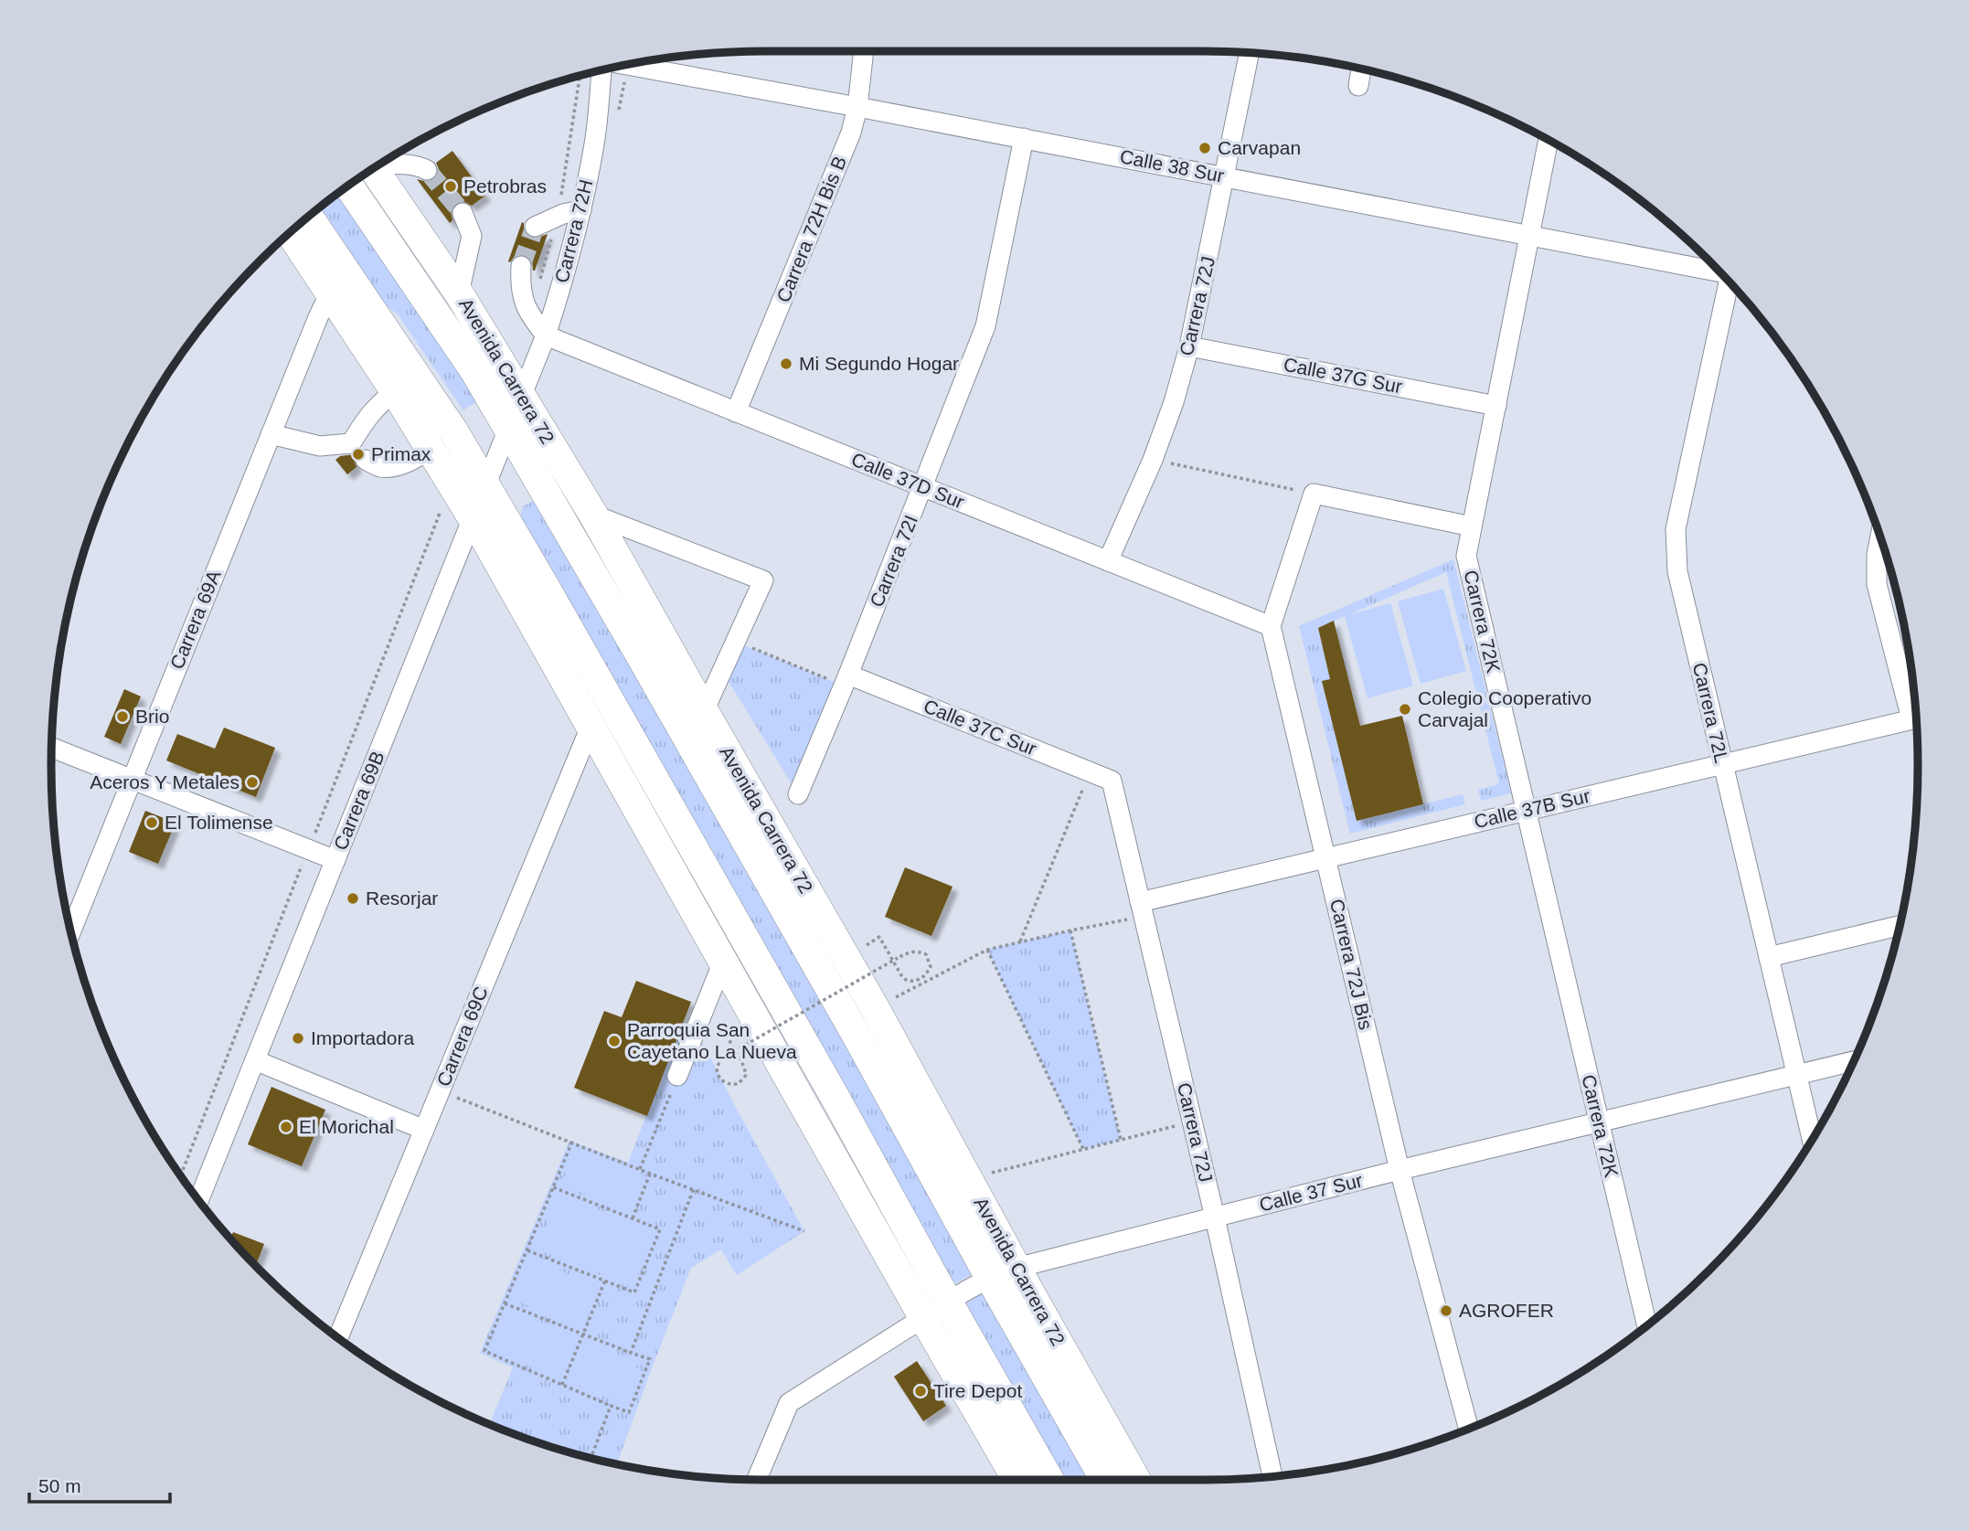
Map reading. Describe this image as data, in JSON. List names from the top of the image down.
{
  "streets": {
    "highway": ["Avenida Carrera 72"],
    "street": [
      "Calle 38 Sur",
      "Carrera 72H Bis B",
      "Carrera 72H",
      "Carrera 72J",
      "Calle 37G Sur",
      "Calle 37D Sur",
      "Carrera 72I",
      "Carrera 69A",
      "Carrera 72K",
      "Carrera 72L",
      "Calle 37C Sur",
      "Carrera 69B",
      "Calle 37B Sur",
      "Carrera 72J Bis",
      "Carrera 69C",
      "Calle 37 Sur"
    ]
  },
  "crossings": [
    ["Calle 38 Sur", "Carrera 72H Bis B"],
    ["Calle 38 Sur", "Carrera 72J"],
    ["Calle 38 Sur", "Carrera 72I"],
    ["Calle 38 Sur", "Carrera 72K"],
    ["Carrera 72H Bis B", "Calle 37D Sur"],
    ["Carrera 72H", "Avenida Carrera 72"],
    ["Carrera 72H", "Calle 37D Sur"],
    ["Carrera 72H", "Carrera 69B"],
    ["Carrera 72J", "Calle 37G Sur"],
    ["Carrera 72J", "Calle 37D Sur"],
    ["Carrera 72J", "Calle 37C Sur"],
    ["Carrera 72J", "Calle 37B Sur"],
    ["Carrera 72J", "Calle 37 Sur"],
    ["Avenida Carrera 72", "Carrera 69B"],
    ["Avenida Carrera 72", "Calle 37 Sur"],
    ["Calle 37G Sur", "Carrera 72K"],
    ["Calle 37D Sur", "Carrera 72I"],
    ["Calle 37D Sur", "Carrera 72J Bis"],
    ["Carrera 72I", "Calle 37C Sur"],
    ["Carrera 72K", "Calle 37B Sur"],
    ["Carrera 72K", "Calle 37 Sur"],
    ["Carrera 72L", "Calle 37B Sur"],
    ["Carrera 72L", "Calle 37 Sur"],
    ["Calle 37B Sur", "Carrera 72J Bis"],
    ["Carrera 72J Bis", "Calle 37 Sur"]
  ],
  "places": [
    "Carvapan",
    "Petrobras",
    "Mi Segundo Hogar",
    "Primax",
    "Colegio Cooperativo Carvajal",
    "Brio",
    "Aceros Y Metales",
    "El Tolimense",
    "Resorjar",
    "Importadora",
    "Parroquia San Cayetano La Nueva",
    "El Morichal",
    "AGROFER",
    "Tire Depot"
  ],
  "scale_bar": "50 m"
}
